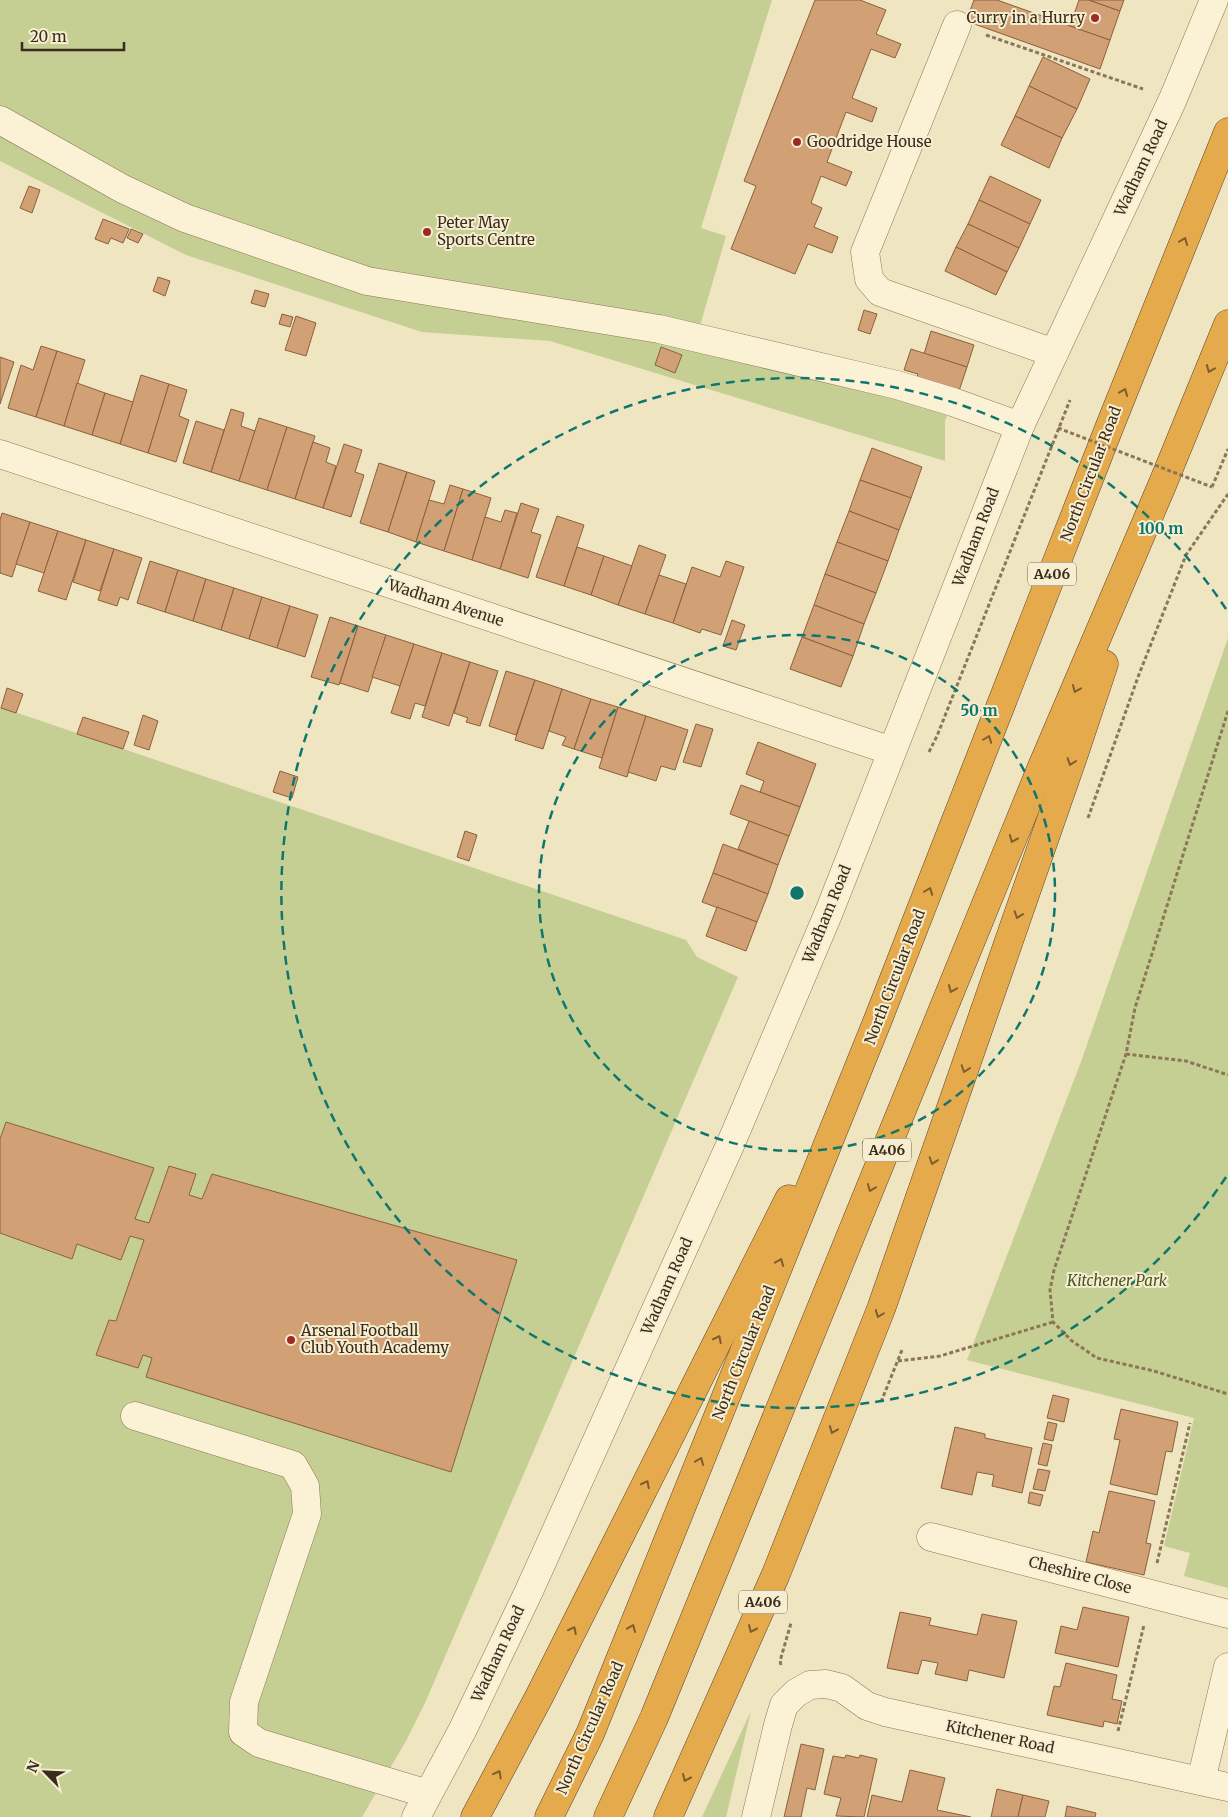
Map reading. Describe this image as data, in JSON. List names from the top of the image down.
{
  "streets": {
    "highway": ["North Circular Road", "A406"],
    "street": [
      "Wadham Road",
      "Wadham Avenue",
      "Cheshire Close",
      "Kitchener Road"
    ]
  },
  "crossings": [
    ["Wadham Road", "Wadham Avenue"],
    ["North Circular Road", "A406"]
  ],
  "parks": ["Kitchener Park"],
  "places": [
    "Curry in a Hurry",
    "Goodridge House",
    "Peter May Sports Centre",
    "Arsenal Football Club Youth Academy"
  ],
  "scale_bar": "20 m",
  "north": "top left",
  "rings": ["100 m", "50 m"]
}
